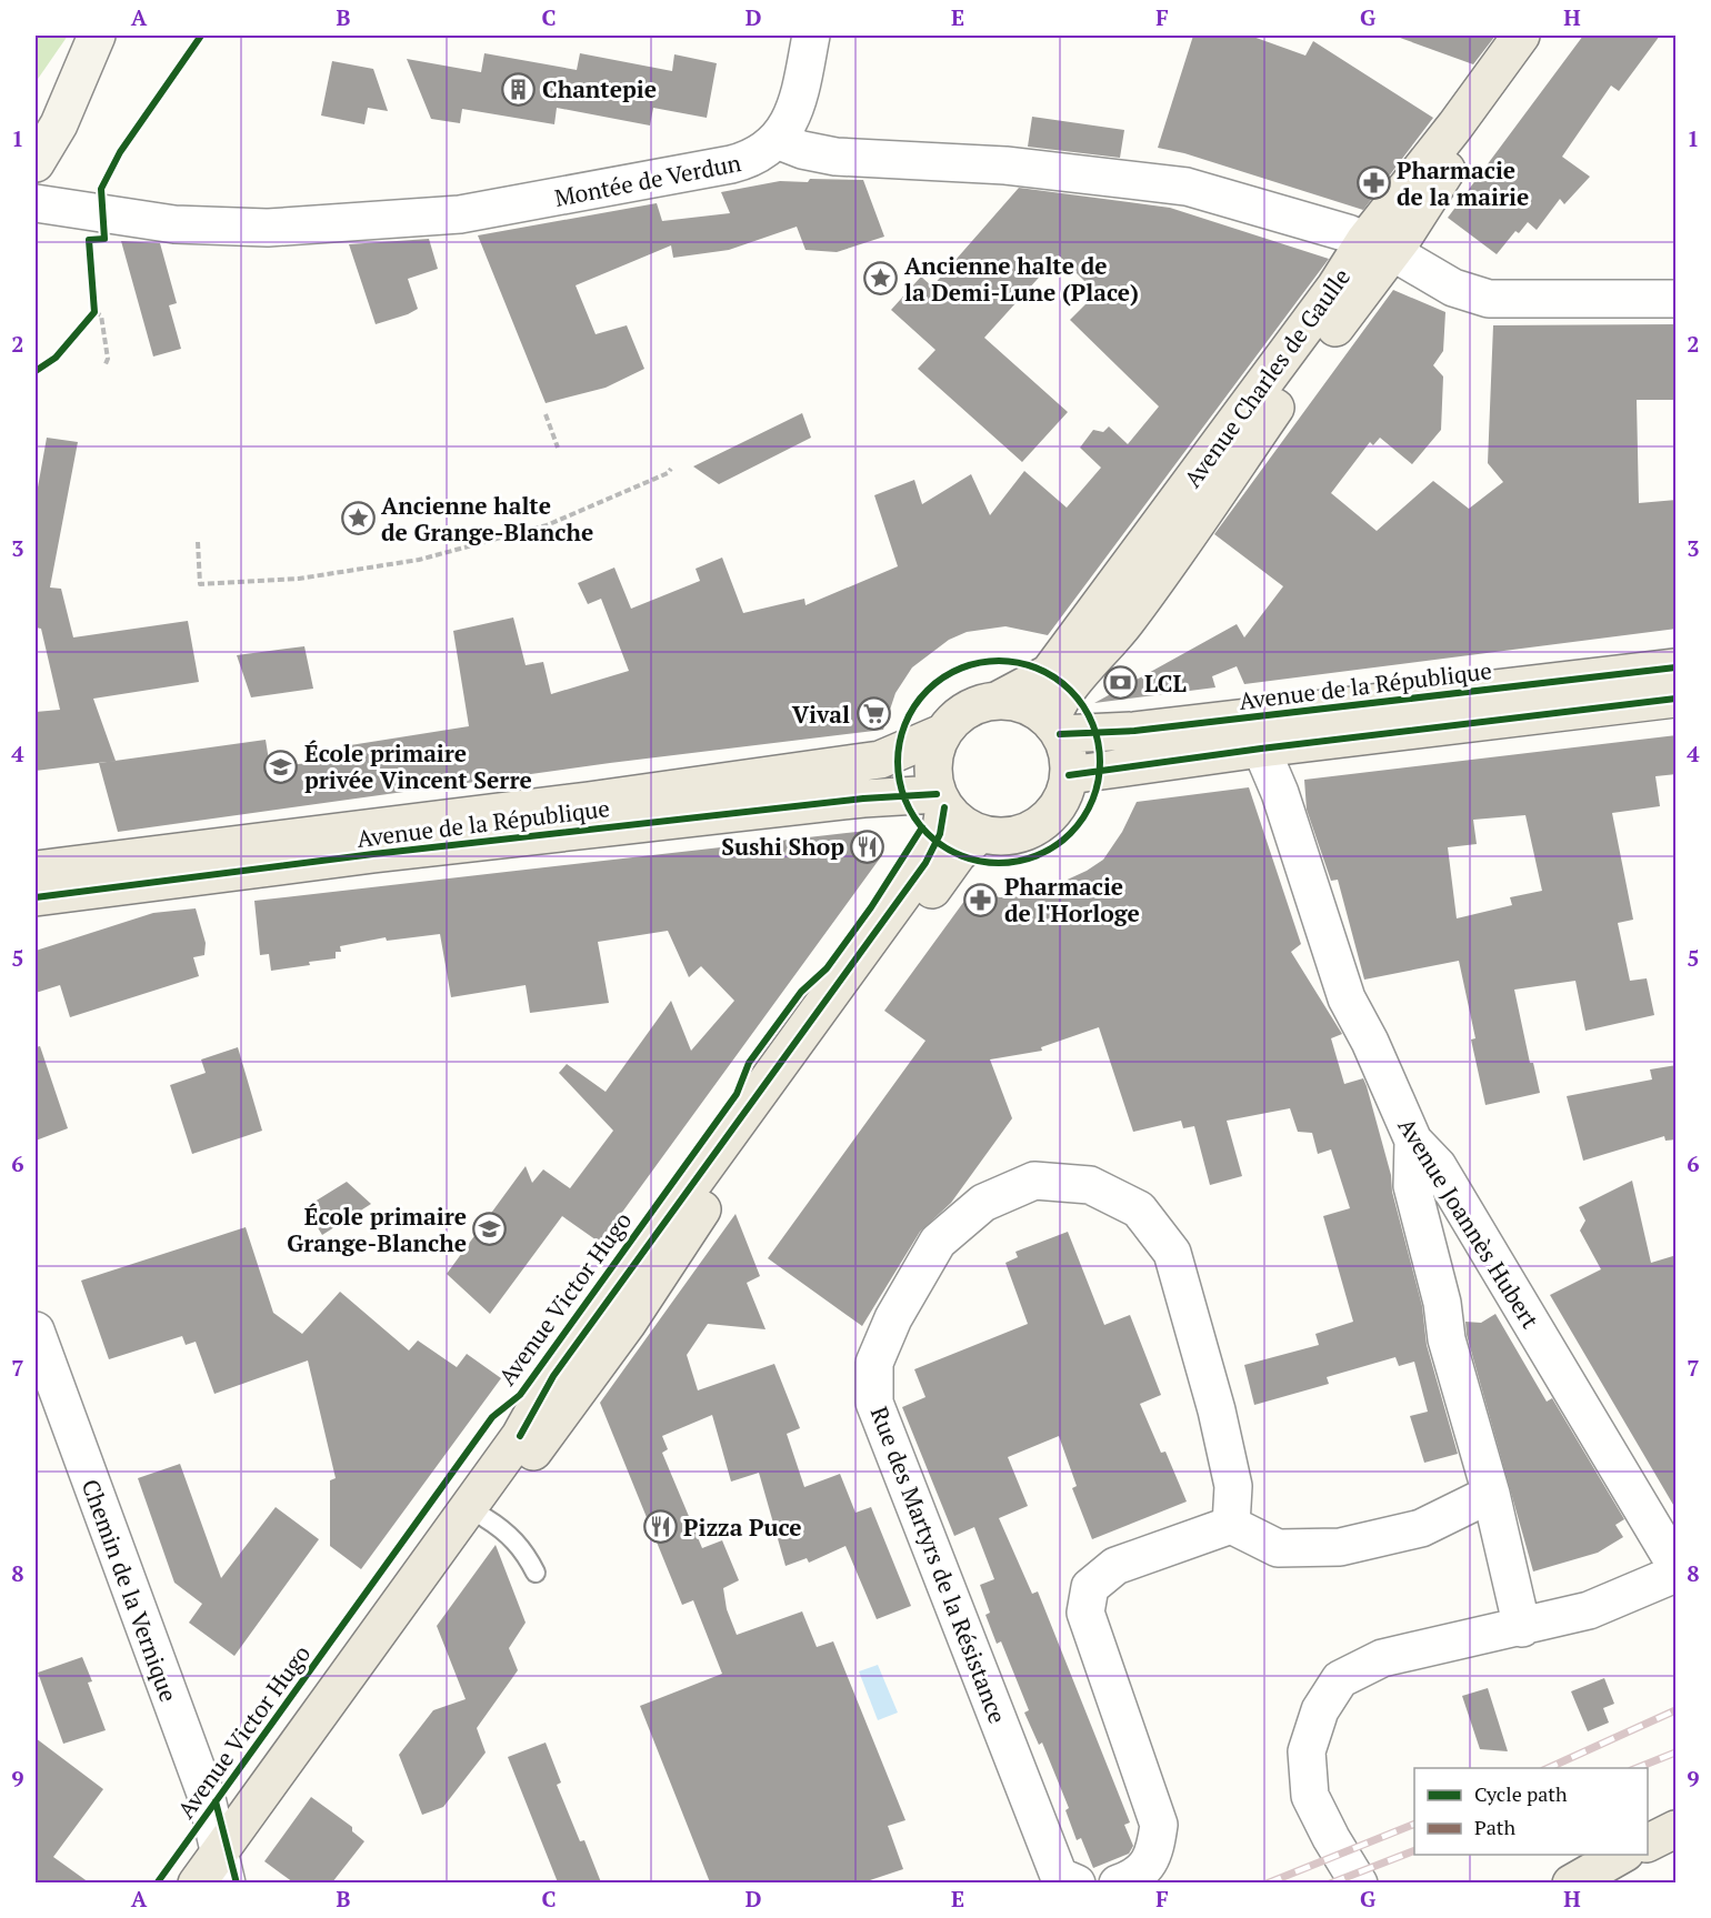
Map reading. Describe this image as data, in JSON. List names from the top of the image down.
{
  "streets": {
    "main road": ["Avenue Charles de Gaulle", "Avenue de la République", "Avenue Victor Hugo"],
    "street": [
      "Montée de Verdun",
      "Avenue Joannès Hubert",
      "Rue des Martyrs de la Résistance",
      "Chemin de la Vernique"
    ]
  },
  "crossings": [
    ["Avenue Charles de Gaulle", "Avenue de la République"],
    ["Avenue Charles de Gaulle", "Avenue Victor Hugo"],
    ["Avenue de la République", "Avenue Victor Hugo"],
    ["Avenue Victor Hugo", "Chemin de la Vernique"]
  ],
  "places": {
    "building": ["Chantepie"],
    "pharmacy": ["Pharmacie de la mairie", "Pharmacie de l'Horloge"],
    "place": ["Ancienne halte de la Demi-Lune (Place)", "Ancienne halte de Grange-Blanche"],
    "bank": ["LCL"],
    "supermarket": ["Vival"],
    "school or university": ["École primaire privée Vincent Serre", "École primaire Grange-Blanche"],
    "restaurant": ["Sushi Shop", "Pizza Puce"]
  },
  "legend": ["Cycle path", "Path"],
  "grid": {
    "columns": [
      "A",
      "B",
      "C",
      "D",
      "E",
      "F",
      "G",
      "H"
    ],
    "rows": [
      "1",
      "2",
      "3",
      "4",
      "5",
      "6",
      "7",
      "8",
      "9"
    ]
  }
}
